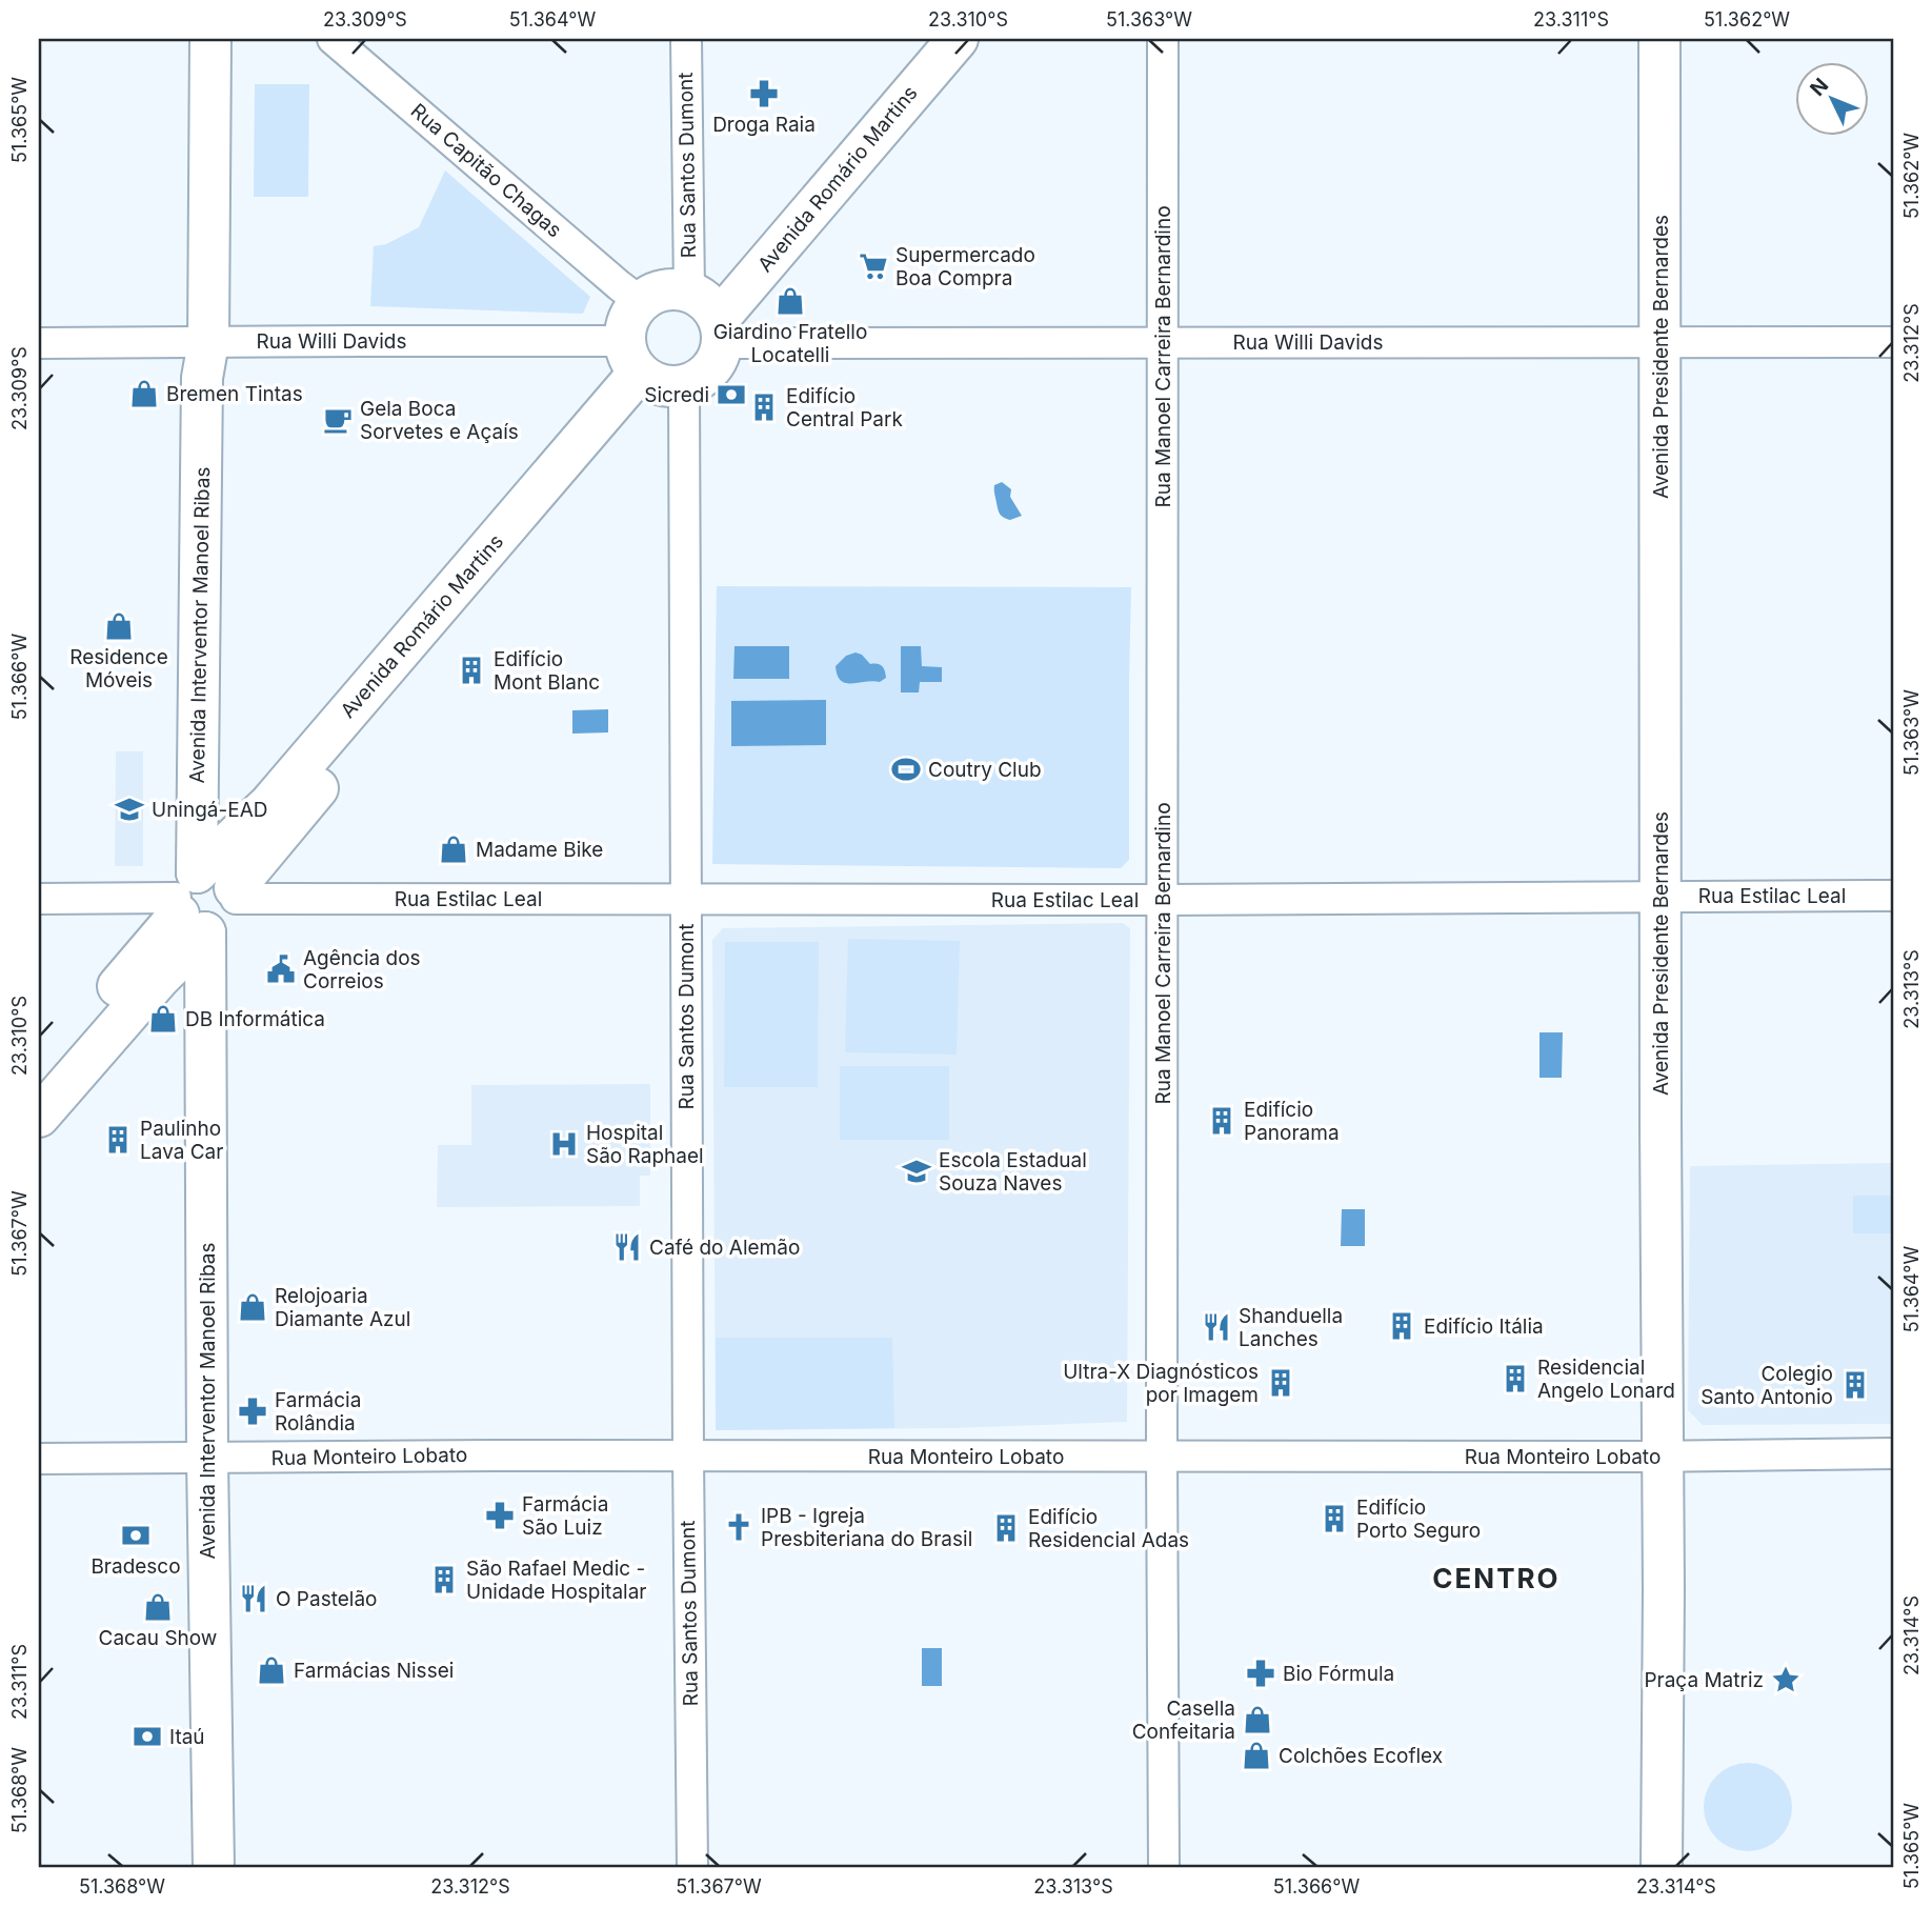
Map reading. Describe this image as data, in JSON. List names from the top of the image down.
{
  "streets": {
    "street": [
      "Rua Santos Dumont",
      "Rua Capitão Chagas",
      "Avenida Romário Martins",
      "Rua Willi Davids",
      "Rua Manoel Carreira Bernardino",
      "Avenida Presidente Bernardes",
      "Avenida Interventor Manoel Ribas",
      "Rua Estilac Leal",
      "Rua Monteiro Lobato"
    ]
  },
  "crossings": [
    ["Rua Santos Dumont", "Rua Capitão Chagas"],
    ["Rua Santos Dumont", "Avenida Romário Martins"],
    ["Rua Santos Dumont", "Rua Willi Davids"],
    ["Rua Santos Dumont", "Rua Estilac Leal"],
    ["Rua Santos Dumont", "Rua Monteiro Lobato"],
    ["Rua Capitão Chagas", "Avenida Romário Martins"],
    ["Rua Capitão Chagas", "Rua Willi Davids"],
    ["Avenida Romário Martins", "Rua Willi Davids"],
    ["Avenida Romário Martins", "Avenida Interventor Manoel Ribas"],
    ["Avenida Romário Martins", "Rua Estilac Leal"],
    ["Rua Willi Davids", "Rua Manoel Carreira Bernardino"],
    ["Rua Willi Davids", "Avenida Presidente Bernardes"],
    ["Rua Willi Davids", "Avenida Interventor Manoel Ribas"],
    ["Rua Manoel Carreira Bernardino", "Rua Estilac Leal"],
    ["Rua Manoel Carreira Bernardino", "Rua Monteiro Lobato"],
    ["Avenida Presidente Bernardes", "Rua Estilac Leal"],
    ["Avenida Presidente Bernardes", "Rua Monteiro Lobato"],
    ["Avenida Interventor Manoel Ribas", "Rua Monteiro Lobato"]
  ],
  "districts": ["CENTRO"],
  "places": {
    "pharmacy": [
      "Droga Raia",
      "Farmácia Rolândia",
      "Farmácia São Luiz",
      "Bio Fórmula"
    ],
    "supermarket": ["Supermercado Boa Compra"],
    "shop": [
      "Giardino Fratello Locatelli",
      "Bremen Tintas",
      "Residence Móveis",
      "Madame Bike",
      "DB Informática",
      "Relojoaria Diamante Azul",
      "Cacau Show",
      "Farmácias Nissei",
      "Casella Confeitaria",
      "Colchões Ecoflex"
    ],
    "bank": ["Sicredi", "Bradesco", "Itaú"],
    "building": [
      "Edifício Central Park",
      "Edifício Mont Blanc",
      "Edifício Panorama",
      "Paulinho Lava Car",
      "Edifício Itália",
      "Residencial Angelo Lonard",
      "Ultra-X Diagnósticos por Imagem",
      "Colegio Santo Antonio",
      "Edifício Porto Seguro",
      "Edifício Residencial Adas",
      "São Rafael Medic - Unidade Hospitalar"
    ],
    "cafe": ["Gela Boca Sorvetes e Açaís"],
    "sports": ["Coutry Club"],
    "school or university": ["Uningá-EAD", "Escola Estadual Souza Naves"],
    "public building": ["Agência dos Correios"],
    "hospital": ["Hospital São Raphael"],
    "restaurant": ["Café do Alemão", "Shanduella Lanches", "O Pastelão"],
    "church": ["IPB - Igreja Presbiteriana do Brasil"],
    "place": ["Praça Matriz"]
  },
  "north": "top left",
  "coordinates": [
    "23.309°S",
    "51.364°W",
    "23.310°S",
    "51.363°W",
    "23.311°S",
    "51.362°W",
    "51.365°W",
    "23.312°S",
    "51.366°W",
    "23.313°S",
    "51.367°W",
    "23.314°S",
    "51.368°W"
  ]
}
